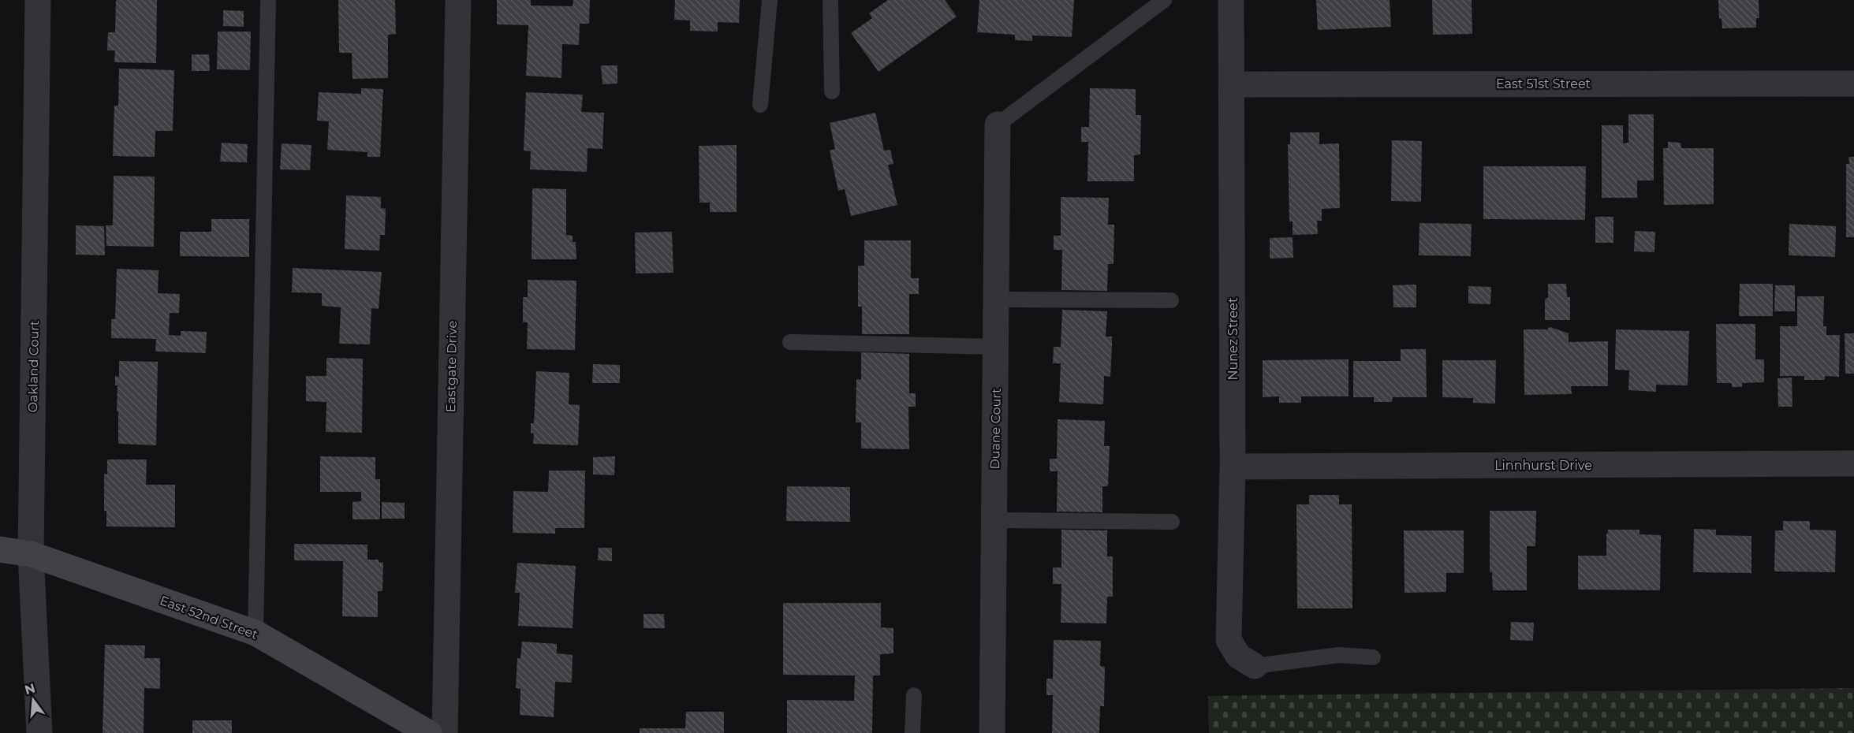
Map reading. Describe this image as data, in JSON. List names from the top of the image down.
{
  "streets": {
    "main road": ["East 52nd Street"],
    "street": [
      "East 51st Street",
      "Nunez Street",
      "Oakland Court",
      "Eastgate Drive",
      "Duane Court",
      "Linnhurst Drive"
    ]
  },
  "crossings": [
    ["East 51st Street", "Nunez Street"],
    ["Nunez Street", "Linnhurst Drive"],
    ["Oakland Court", "East 52nd Street"]
  ],
  "north": "top"
}
